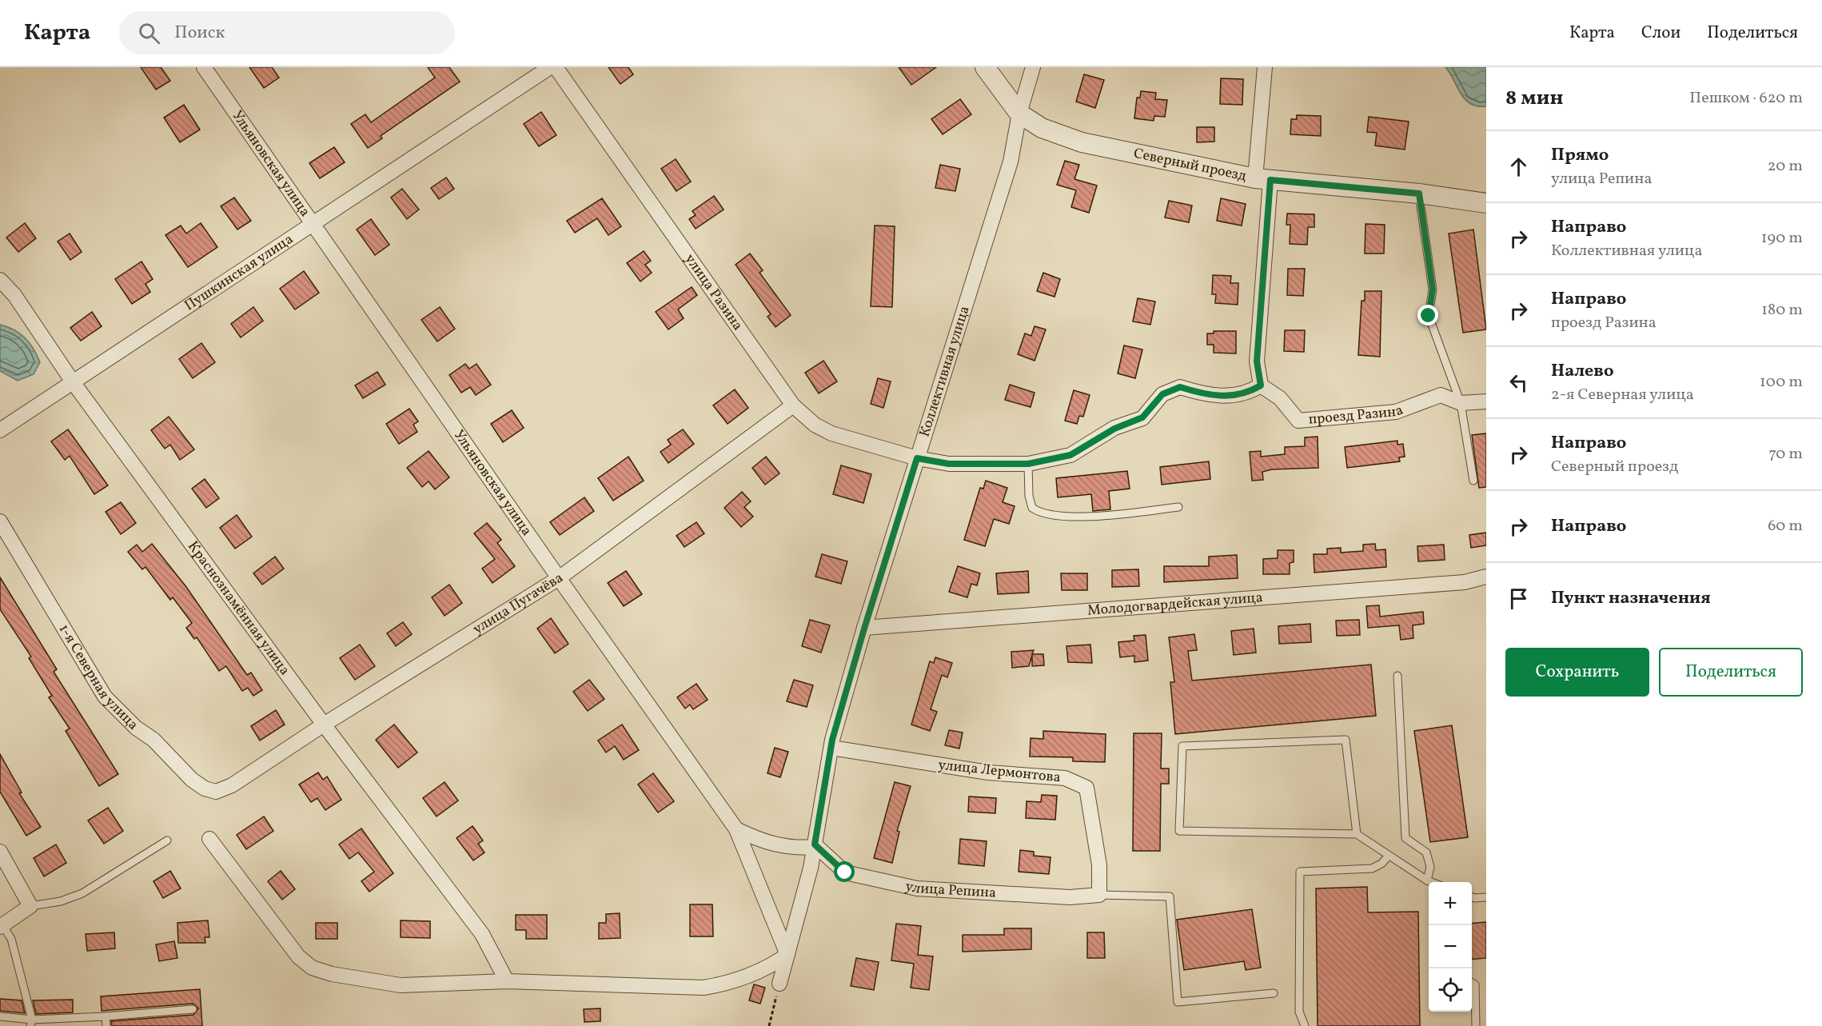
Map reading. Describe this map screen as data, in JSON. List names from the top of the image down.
{
  "streets": {
    "street": [
      "Ульяновская улица",
      "Северный проезд",
      "Пушкинская улица",
      "улица Разина",
      "Коллективная улица",
      "проезд Разина",
      "улица Пугачёва",
      "Молодогвардейская улица",
      "Краснознамённая улица",
      "1-я Северная улица",
      "улица Лермонтова",
      "улица Репина"
    ]
  },
  "crossings": [
    ["Ульяновская улица", "Пушкинская улица"],
    ["Ульяновская улица", "Коллективная улица"],
    ["Ульяновская улица", "улица Пугачёва"],
    ["Ульяновская улица", "улица Репина"],
    ["Северный проезд", "Коллективная улица"],
    ["Пушкинская улица", "Краснознамённая улица"],
    ["улица Разина", "Коллективная улица"],
    ["улица Разина", "улица Пугачёва"],
    ["Коллективная улица", "Молодогвардейская улица"],
    ["Коллективная улица", "улица Лермонтова"],
    ["Коллективная улица", "улица Репина"],
    ["улица Пугачёва", "Краснознамённая улица"],
    ["улица Пугачёва", "1-я Северная улица"],
    ["улица Лермонтова", "улица Репина"]
  ],
  "page": {
    "header": "Карта",
    "search": "Поиск",
    "nav": ["Карта", "Слои", "Поделиться"],
    "heading": ["8 мин", "Пешком · 620 m"],
    "list": [
      ["Прямо", "улица Репина", "20 m"],
      ["Направо", "Коллективная улица", "190 m"],
      ["Направо", "проезд Разина", "180 m"],
      ["Налево", "2-я Северная улица", "100 m"],
      ["Направо", "Северный проезд", "70 m"],
      ["Направо", "60 m"],
      "Пункт назначения"
    ],
    "buttons": ["Сохранить", "Поделиться"],
    "map_buttons": ["+", "−"]
  }
}
